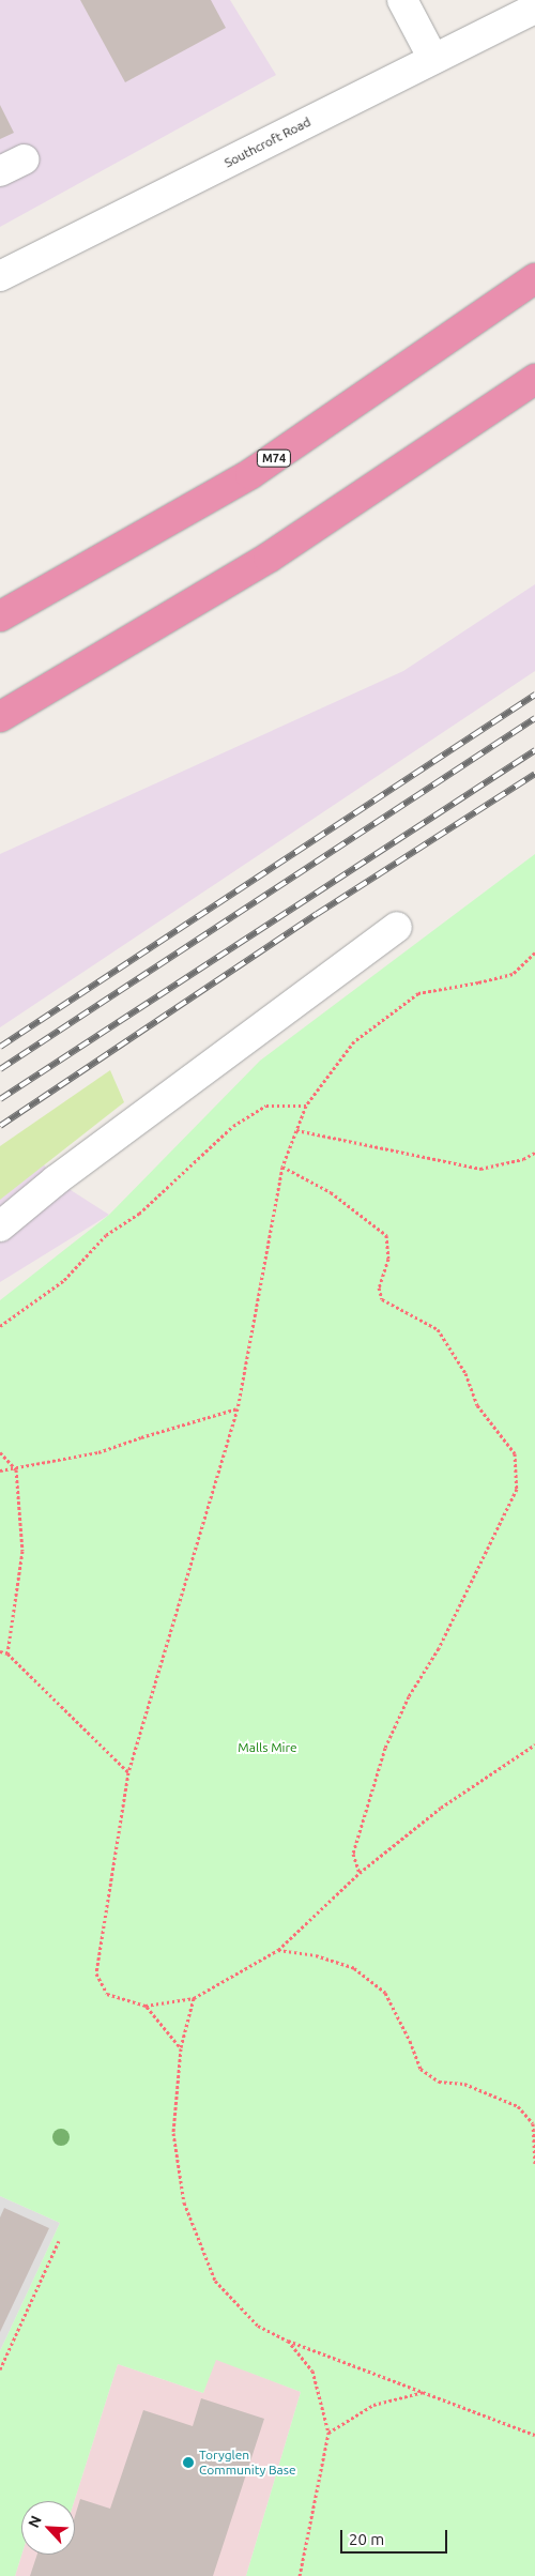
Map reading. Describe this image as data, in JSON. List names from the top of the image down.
{
  "streets": {
    "highway": ["M74"],
    "street": ["Southcroft Road"]
  },
  "parks": ["Malls Mire"],
  "places": ["Toryglen Community Base"],
  "scale_bar": "20 m",
  "north": "top left"
}
